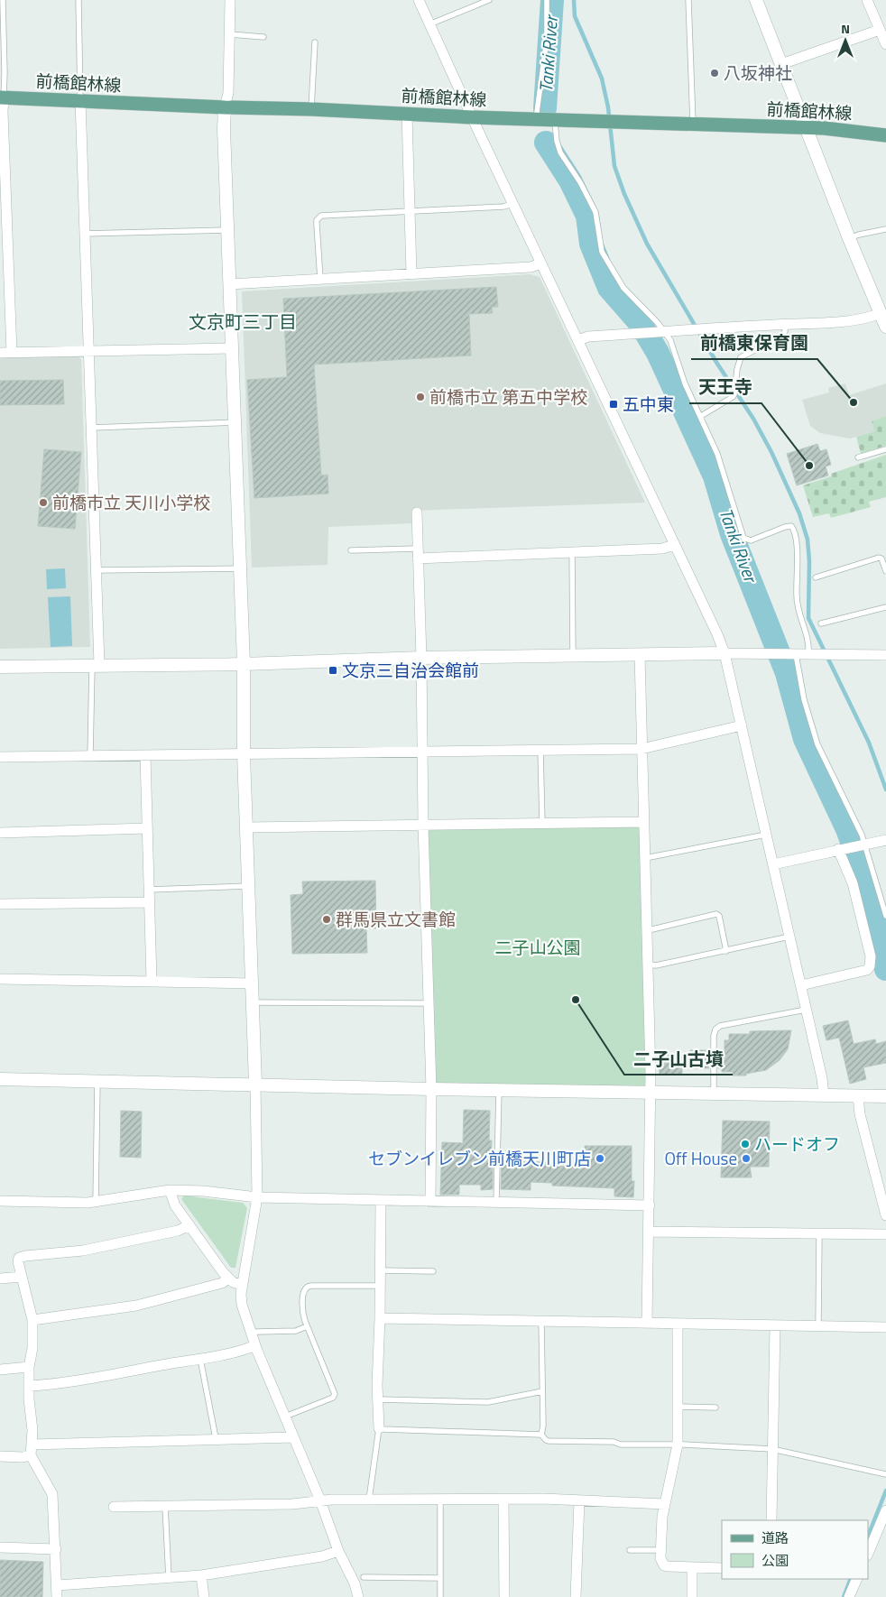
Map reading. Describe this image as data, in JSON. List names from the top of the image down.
{
  "streets": {
    "main road": ["前橋館林線"]
  },
  "districts": ["文京町三丁目"],
  "water": ["Tanki River"],
  "parks": ["二子山公園"],
  "places": {
    "other": [
      "八坂神社",
      "前橋市立 第五中学校",
      "前橋東保育園",
      "天王寺",
      "前橋市立 天川小学校",
      "群馬県立文書館",
      "二子山古墳",
      "ハードオフ",
      "セブンイレブン前橋天川町店",
      "Off House"
    ],
    "transit": ["五中東", "文京三自治会館前"]
  },
  "legend": ["道路", "公園"],
  "north": "top"
}
